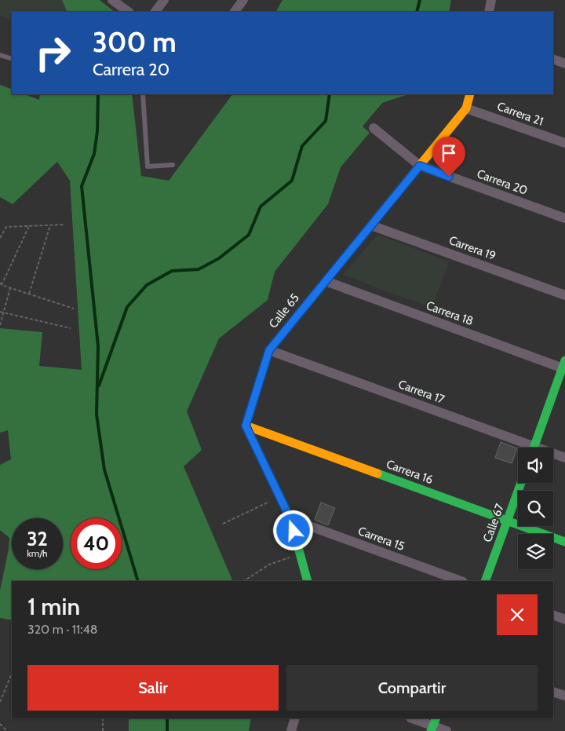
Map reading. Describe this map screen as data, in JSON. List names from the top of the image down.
{
  "streets": {
    "street": [
      "Carrera 21",
      "Carrera 20",
      "Carrera 19",
      "Calle 65",
      "Carrera 18",
      "Carrera 17",
      "Carrera 16",
      "Calle 67",
      "Carrera 15"
    ]
  },
  "crossings": [
    ["Carrera 21", "Calle 65"],
    ["Carrera 20", "Calle 65"],
    ["Carrera 19", "Calle 65"],
    ["Calle 65", "Carrera 18"],
    ["Calle 65", "Carrera 17"],
    ["Calle 65", "Carrera 16"],
    ["Carrera 16", "Calle 67"]
  ],
  "page": {
    "turn": ["300 m", "Carrera 20"],
    "speed": "32 km/h",
    "limit": "40",
    "heading": ["1 min", "320 m · 11:48"],
    "buttons": ["Salir", "Compartir"]
  }
}
